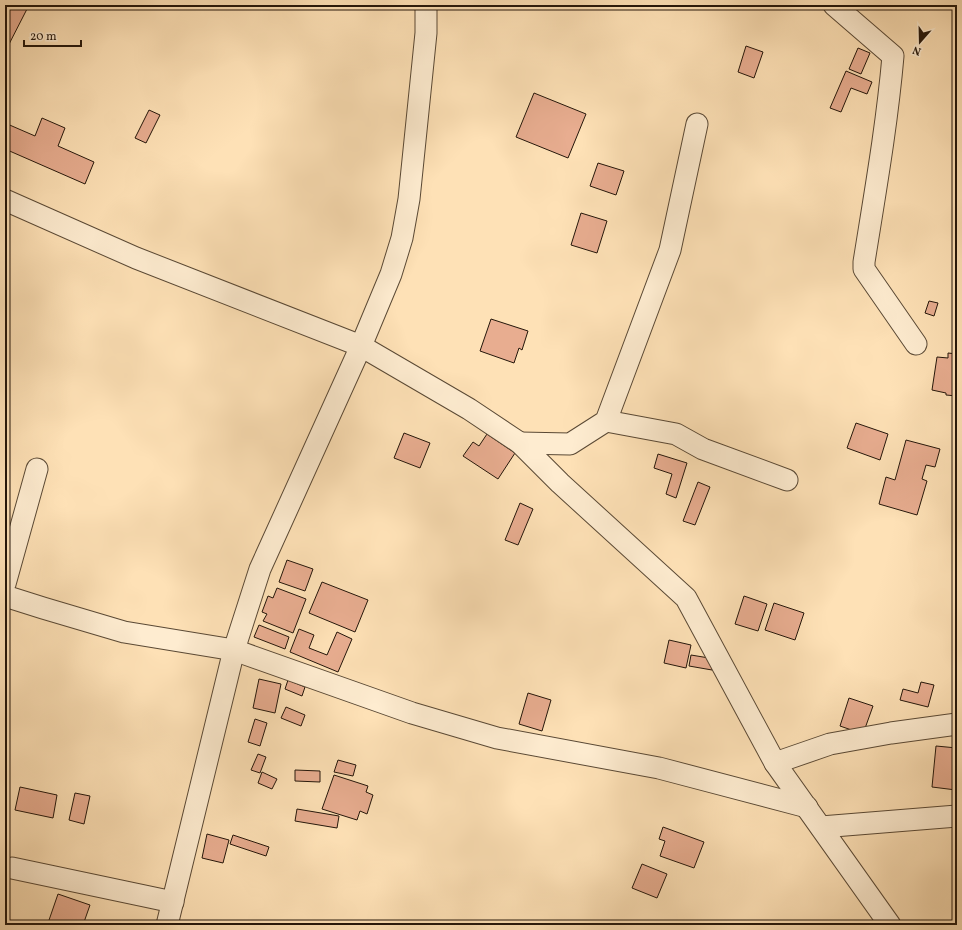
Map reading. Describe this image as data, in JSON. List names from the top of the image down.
{
  "scale_bar": "20 m",
  "north": "bottom"
}
